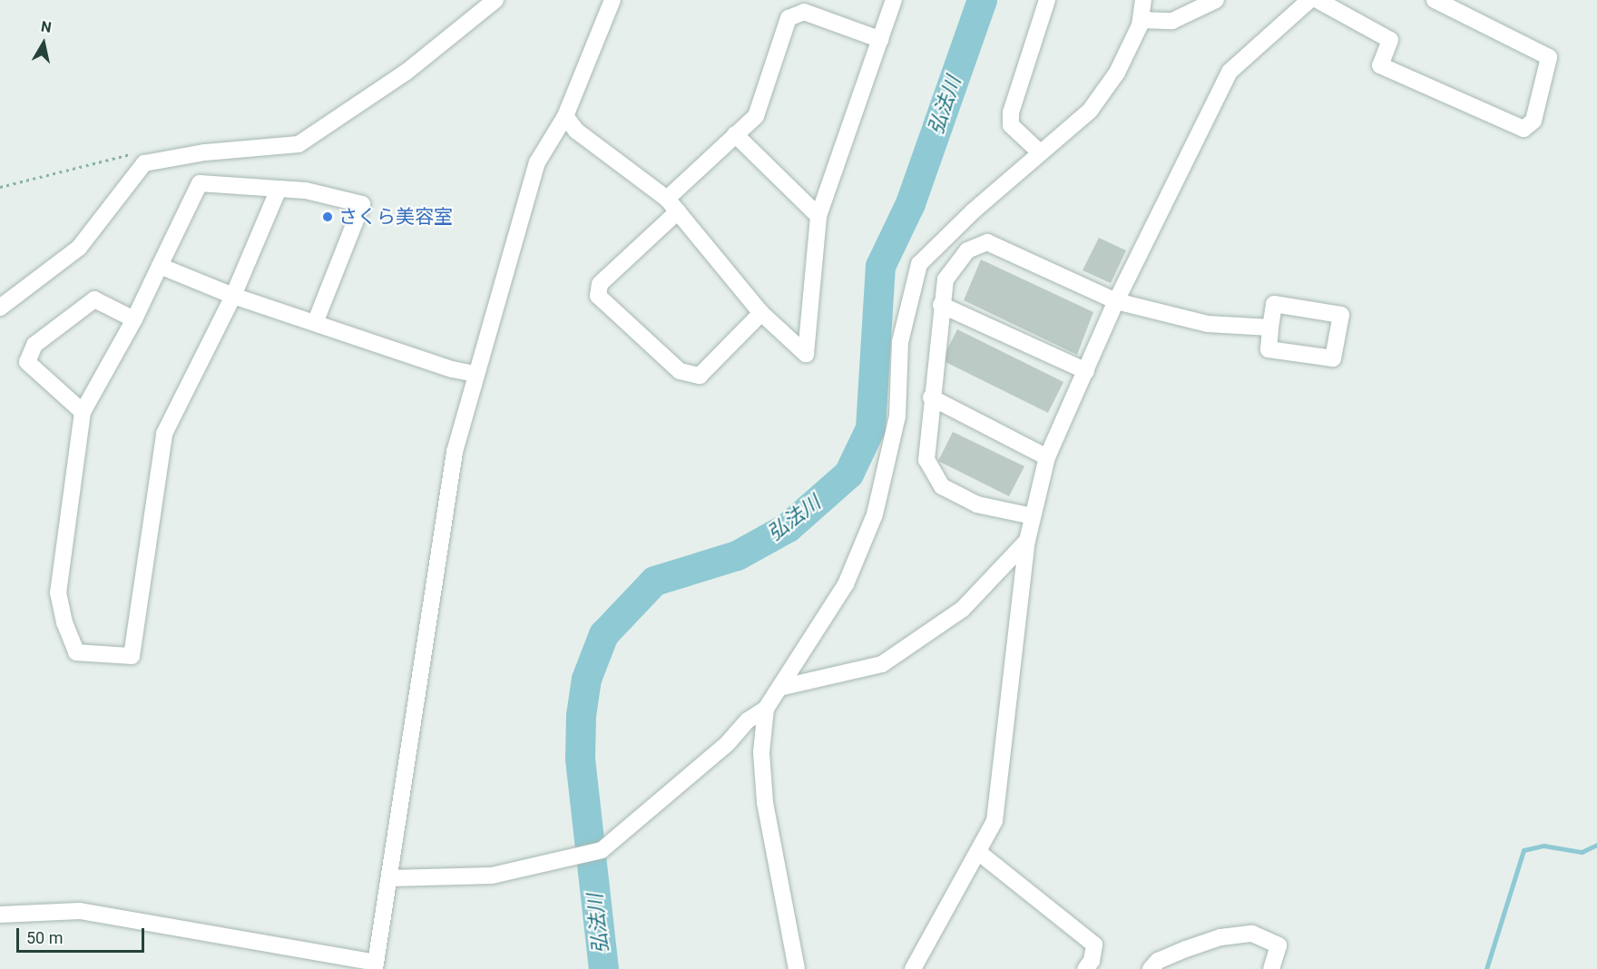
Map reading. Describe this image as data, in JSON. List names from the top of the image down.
{
  "water": ["弘法川"],
  "places": ["さくら美容室"],
  "scale_bar": "50 m",
  "north": "top"
}
